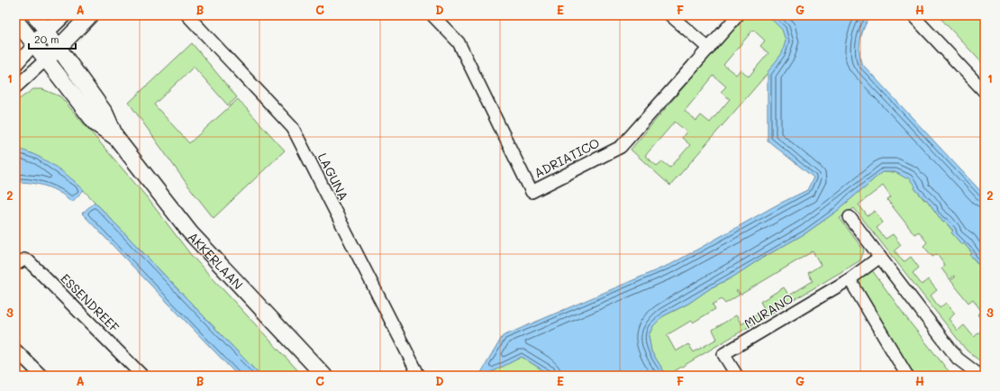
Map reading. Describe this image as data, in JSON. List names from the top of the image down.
{
  "streets": {
    "street": [
      "ADRIATICO",
      "LAGUNA",
      "AKKERLAAN",
      "ESSENDREEF",
      "MURANO"
    ]
  },
  "scale_bar": "20 m",
  "grid": {
    "columns": [
      "A",
      "B",
      "C",
      "D",
      "E",
      "F",
      "G",
      "H"
    ],
    "rows": ["1", "2", "3"]
  }
}
